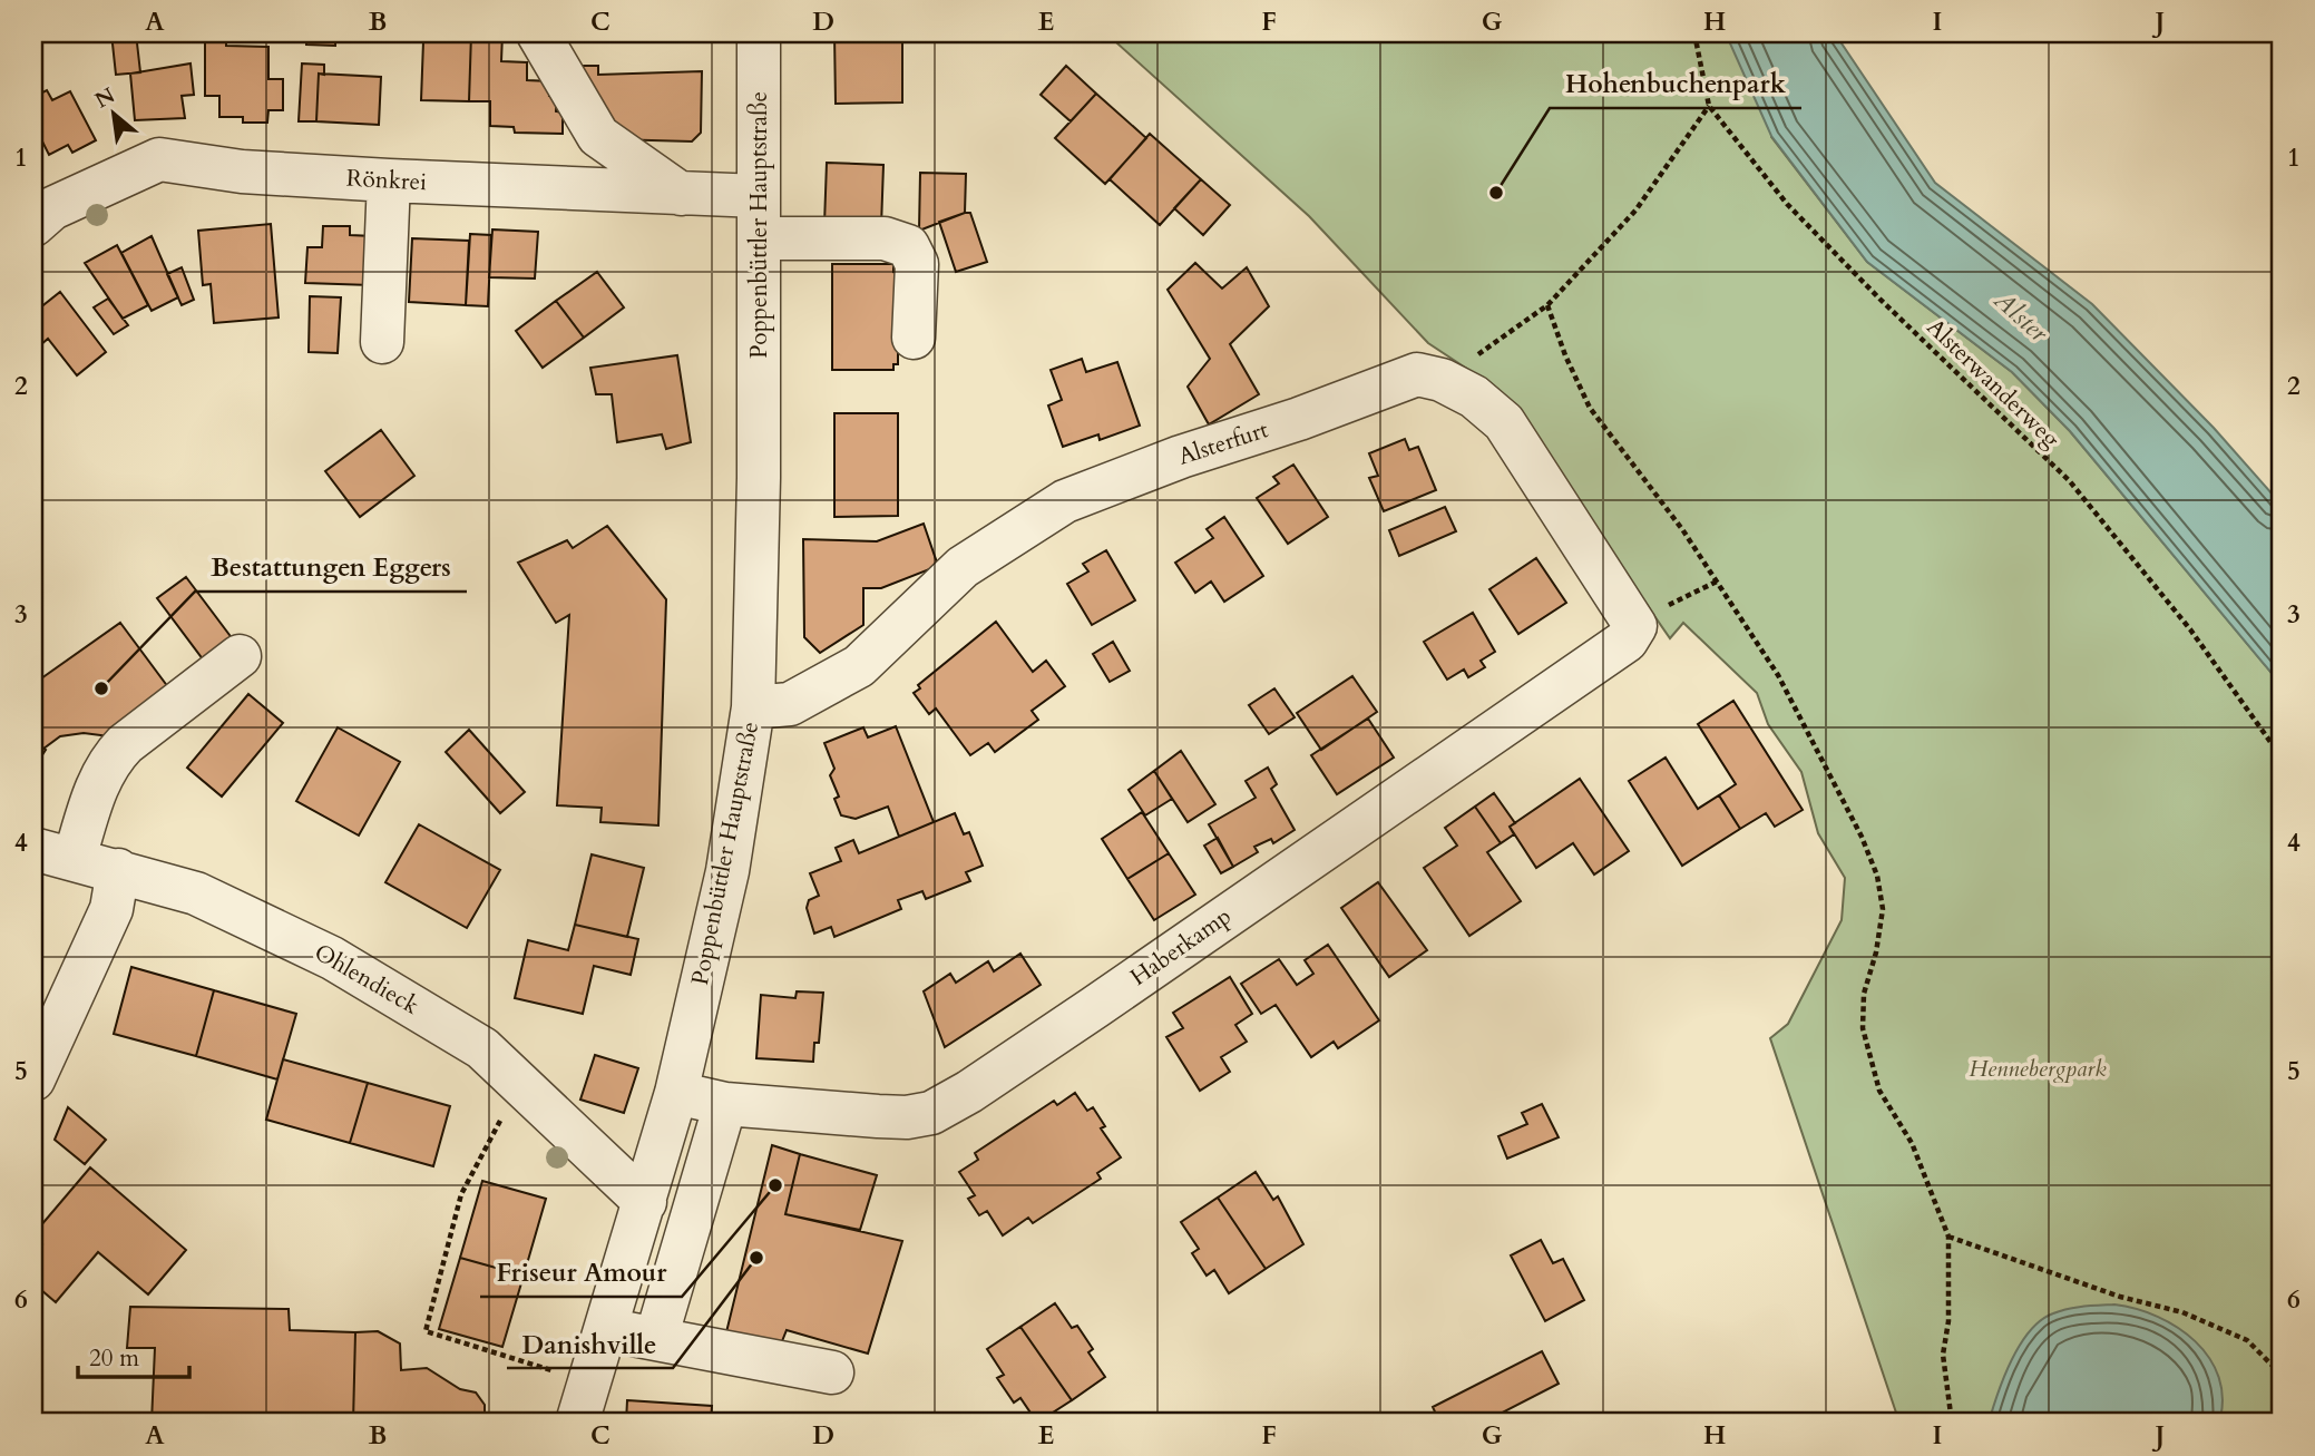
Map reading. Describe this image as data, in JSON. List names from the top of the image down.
{
  "streets": {
    "street": [
      "Rönkrei",
      "Poppenbüttler Hauptstraße",
      "Alsterfurt",
      "Haberkamp",
      "Ohlendieck"
    ],
    "path": ["Alsterwanderweg"]
  },
  "crossings": [
    ["Rönkrei", "Poppenbüttler Hauptstraße"],
    ["Poppenbüttler Hauptstraße", "Alsterfurt"],
    ["Poppenbüttler Hauptstraße", "Haberkamp"],
    ["Poppenbüttler Hauptstraße", "Ohlendieck"],
    ["Alsterfurt", "Haberkamp"]
  ],
  "water": ["Alster"],
  "parks": ["Hennebergpark"],
  "places": [
    "Hohenbuchenpark",
    "Bestattungen Eggers",
    "Friseur Amour",
    "Danishville"
  ],
  "scale_bar": "20 m",
  "north": "top left",
  "grid": {
    "columns": [
      "A",
      "B",
      "C",
      "D",
      "E",
      "F",
      "G",
      "H",
      "I",
      "J"
    ],
    "rows": [
      "1",
      "2",
      "3",
      "4",
      "5",
      "6"
    ]
  }
}
